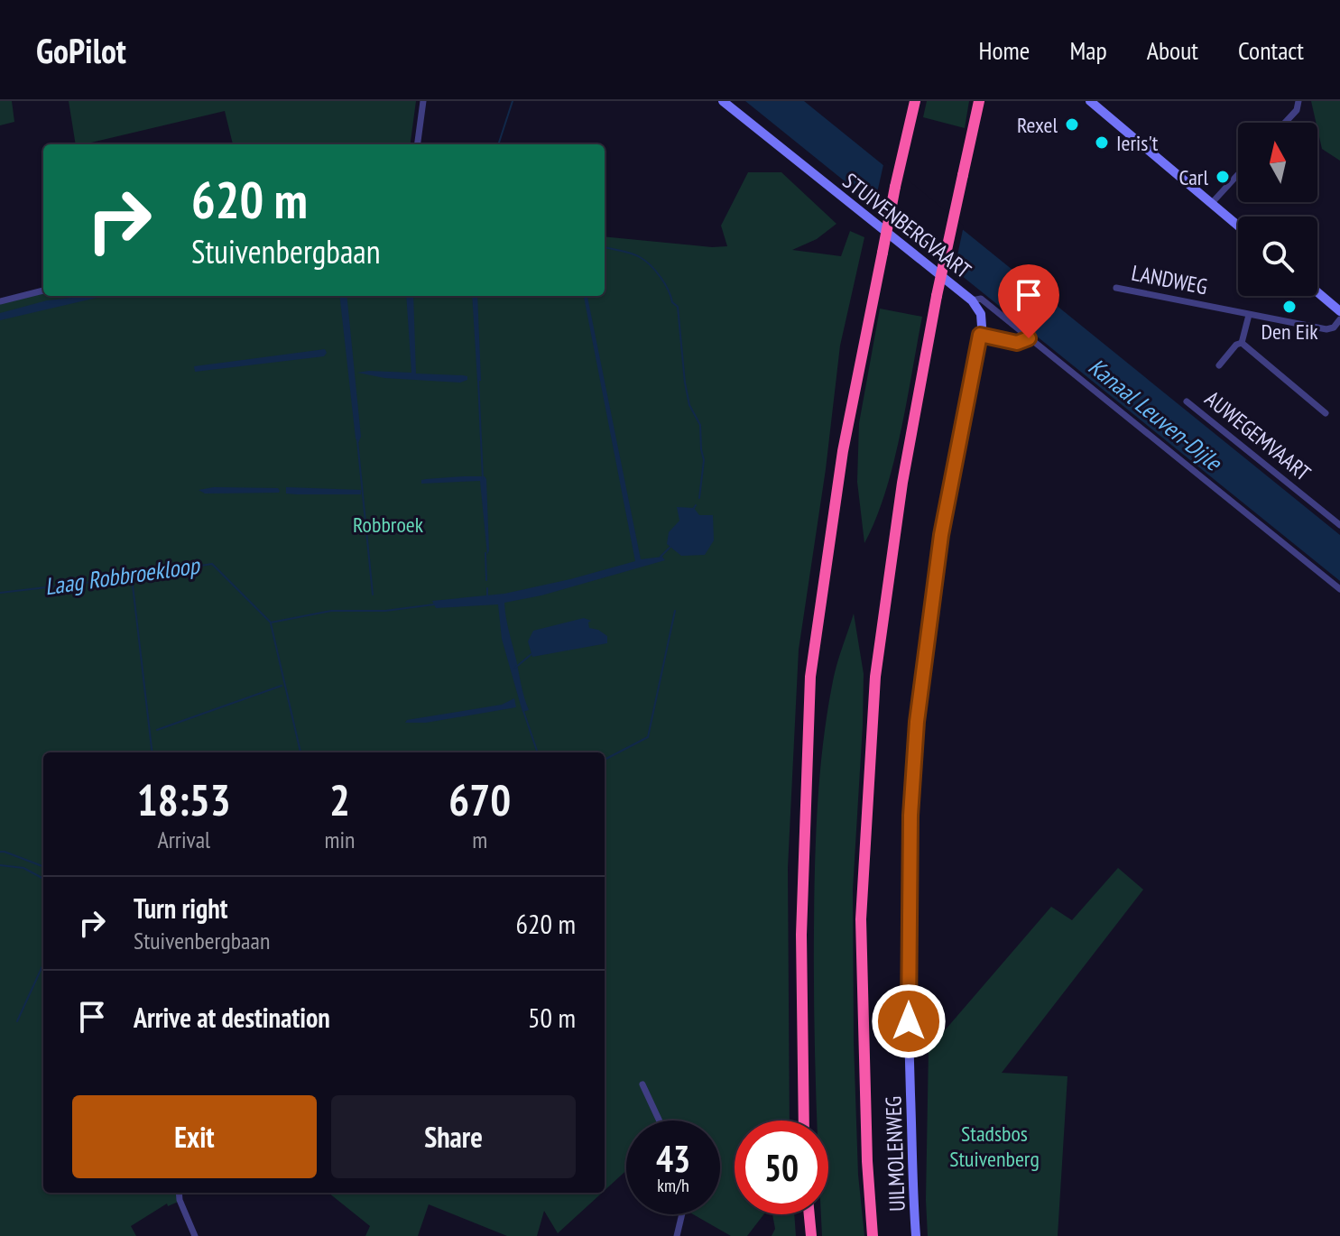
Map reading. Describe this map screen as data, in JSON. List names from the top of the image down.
{
  "streets": {
    "main road": ["STUIVENBERGVAART", "UILMOLENWEG"],
    "street": ["LANDWEG", "AUWEGEMVAART"]
  },
  "crossings": [
    ["STUIVENBERGVAART", "UILMOLENWEG"]
  ],
  "water": ["Kanaal Leuven-Dijle", "Laag Robbroekloop"],
  "parks": ["Robbroek", "Stadsbos Stuivenberg"],
  "places": [
    "Rexel",
    "Ieris't",
    "Carl",
    "Den Eik"
  ],
  "north": "top",
  "page": {
    "header": "GoPilot",
    "nav": [
      "Home",
      "Map",
      "About",
      "Contact"
    ],
    "turn": ["620 m", "Stuivenbergbaan"],
    "eta": [
      "18:53",
      "Arrival",
      "2",
      "min",
      "670",
      "m"
    ],
    "list": [
      {
        "name": "Turn right",
        "note": "Stuivenbergbaan",
        "value": "620 m"
      },
      {
        "name": "Arrive at destination",
        "value": "50 m"
      }
    ],
    "buttons": ["Exit", "Share"],
    "speed": "43 km/h",
    "limit": "50"
  }
}
